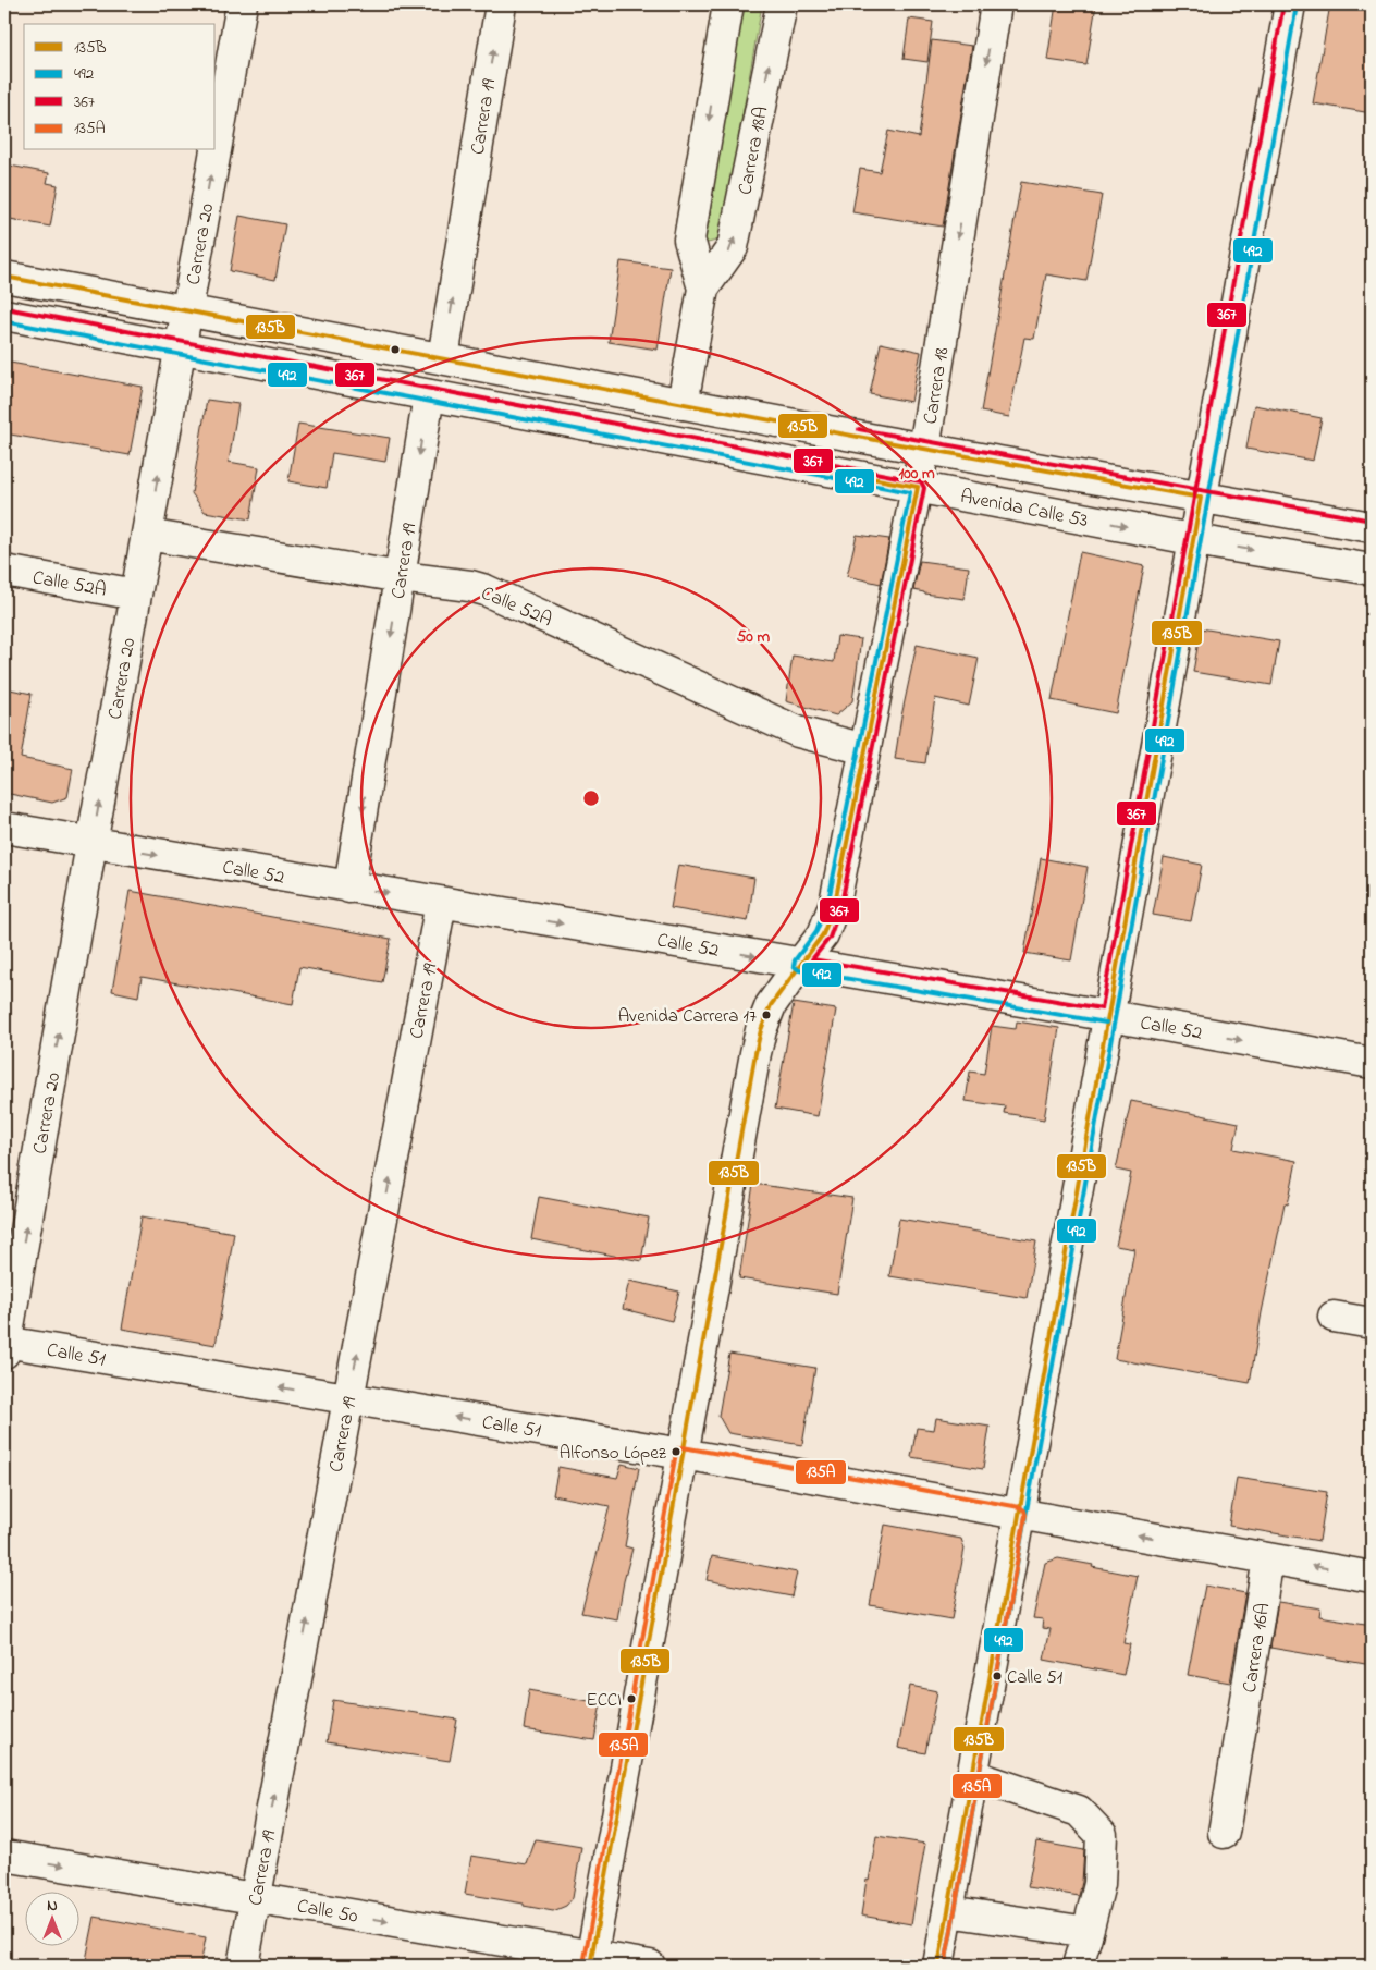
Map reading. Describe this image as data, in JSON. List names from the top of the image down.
{
  "streets": {
    "street": [
      "Carrera 19",
      "Carrera 18A",
      "Carrera 20",
      "Carrera 18",
      "Avenida Calle 53",
      "Calle 52A",
      "Calle 52",
      "Calle 51",
      "Carrera 16A",
      "Calle 50"
    ]
  },
  "crossings": [
    ["Carrera 19", "Avenida Calle 53"],
    ["Carrera 19", "Calle 52A"],
    ["Carrera 19", "Calle 52"],
    ["Carrera 19", "Calle 51"],
    ["Carrera 19", "Calle 50"],
    ["Carrera 18A", "Avenida Calle 53"],
    ["Carrera 20", "Avenida Calle 53"],
    ["Carrera 20", "Calle 52A"],
    ["Carrera 20", "Calle 52"],
    ["Carrera 20", "Calle 51"],
    ["Carrera 18", "Avenida Calle 53"],
    ["Carrera 18", "Calle 52A"],
    ["Carrera 18", "Calle 52"],
    ["Carrera 18", "Calle 51"],
    ["Carrera 18", "Calle 50"],
    ["Calle 51", "Carrera 16A"]
  ],
  "one_way": [
    "Carrera 20",
    "Calle 52",
    "Calle 51",
    "Calle 50"
  ],
  "places": [
    "Avenida Carrera 17",
    "Alfonso López",
    "Calle 51",
    "ECCI"
  ],
  "lines": [
    "transit line 367",
    "transit line 492",
    "transit line 135B",
    "transit line 135A"
  ],
  "legend": [
    "135B",
    "492",
    "367",
    "135A"
  ],
  "north": "top",
  "rings": ["100 m", "50 m"]
}
